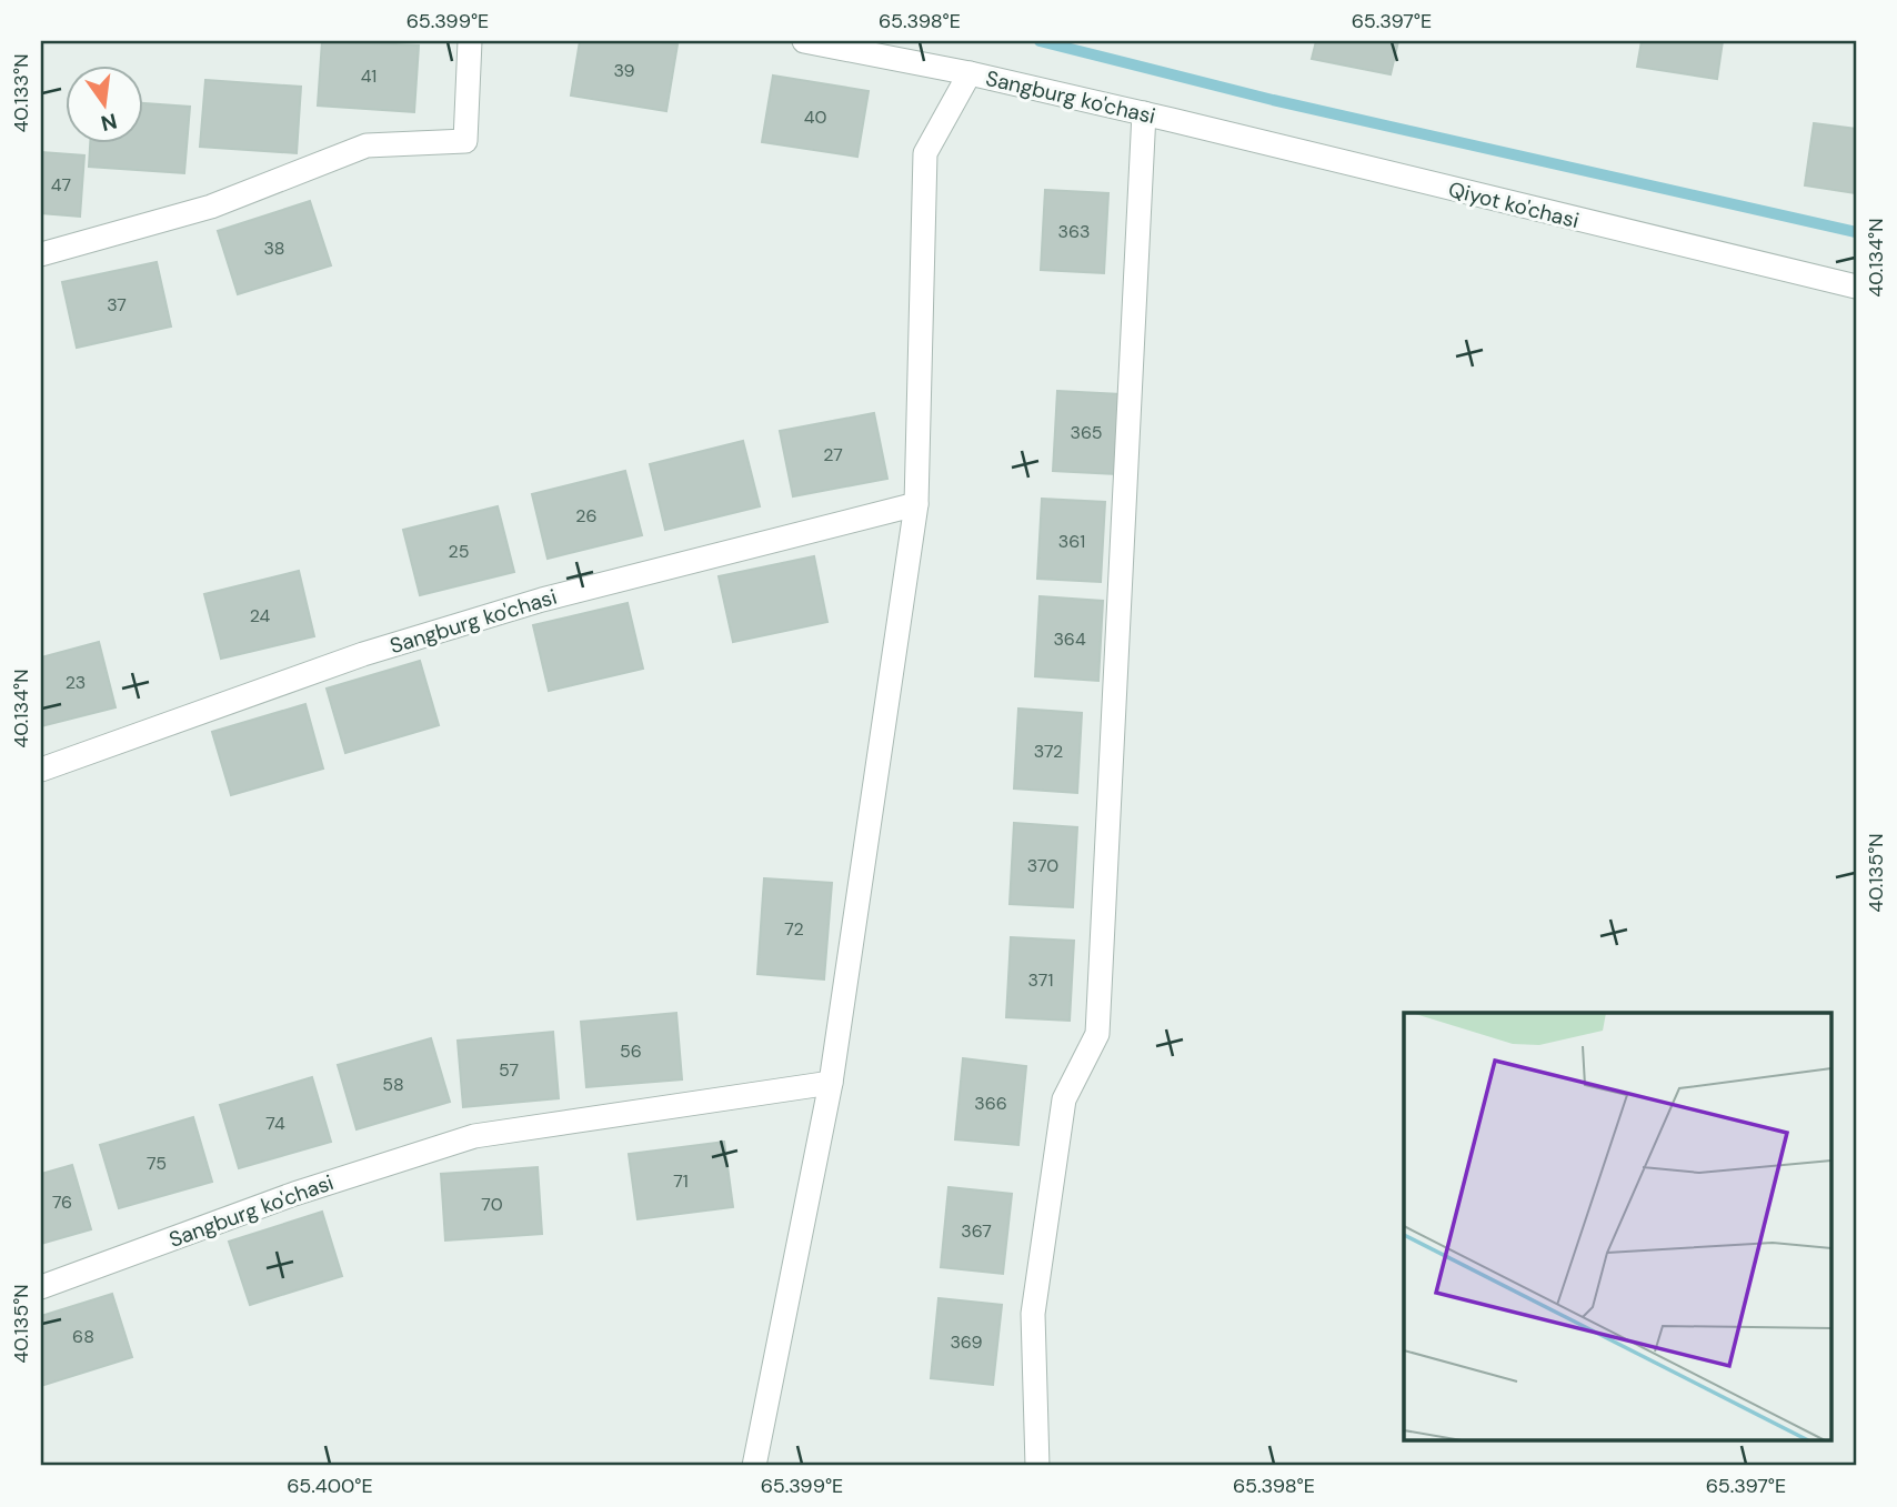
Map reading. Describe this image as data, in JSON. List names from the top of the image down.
{
  "streets": {
    "street": ["Sangburg ko'chasi", "Qiyot ko'chasi"]
  },
  "crossings": [
    ["Sangburg ko'chasi", "Qiyot ko'chasi"]
  ],
  "house_numbers": [
    "39",
    "41",
    "40",
    "47",
    "363",
    "38",
    "37",
    "365",
    "27",
    "26",
    "361",
    "25",
    "24",
    "364",
    "23",
    "372",
    "370",
    "72",
    "371",
    "56",
    "57",
    "58",
    "366",
    "74",
    "75",
    "71",
    "76",
    "70",
    "367",
    "68",
    "369"
  ],
  "north": "bottom",
  "coordinates": [
    "65.399°E",
    "65.398°E",
    "65.397°E",
    "40.133°N",
    "40.134°N",
    "40.135°N",
    "65.400°E"
  ]
}
